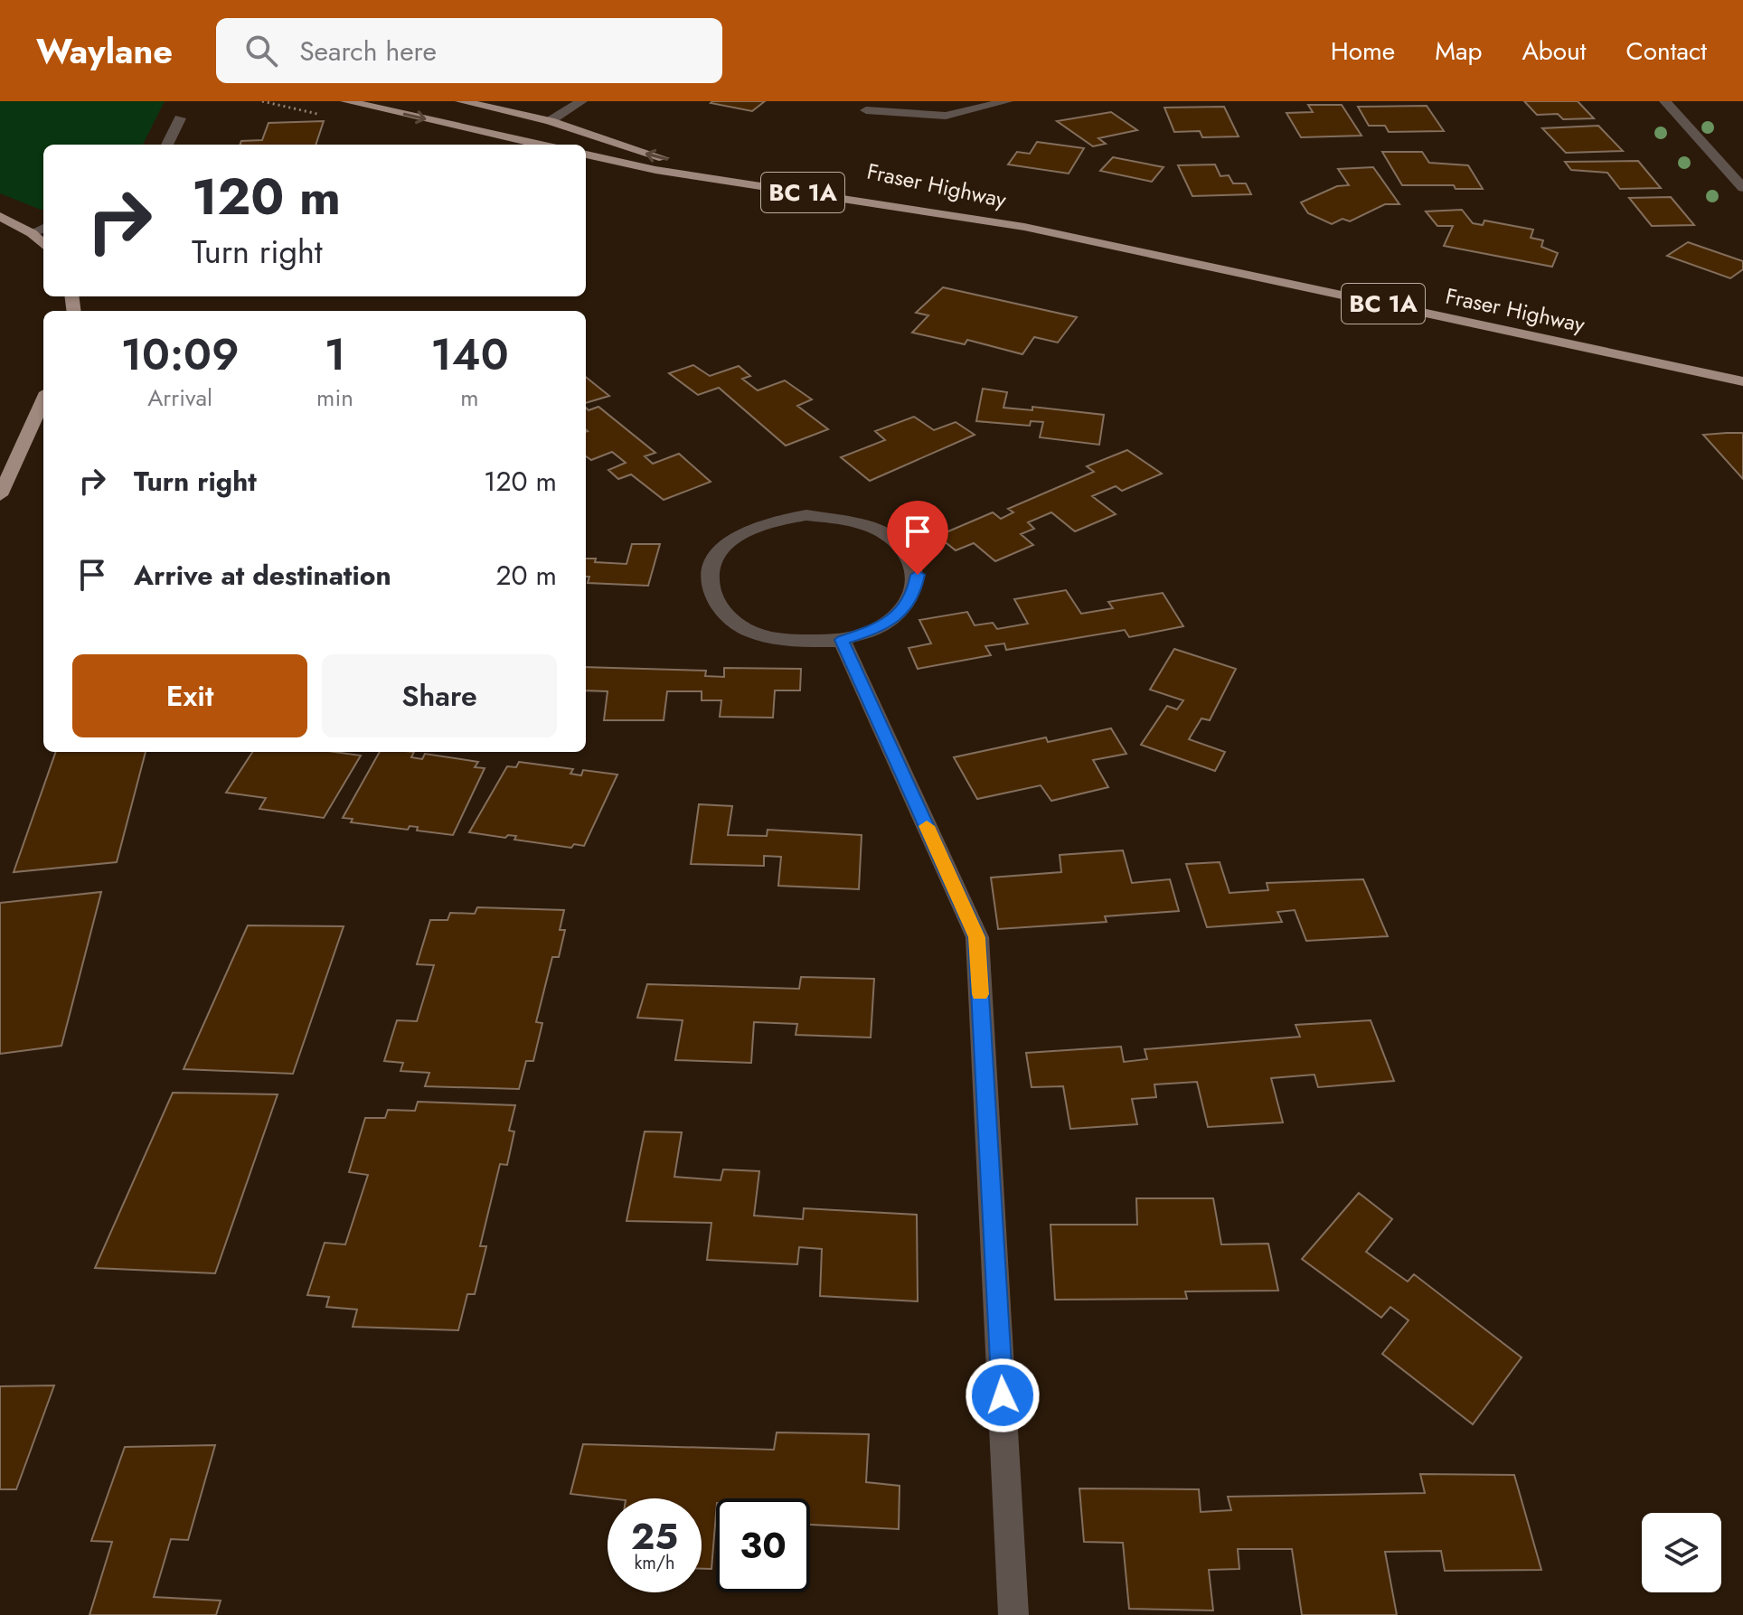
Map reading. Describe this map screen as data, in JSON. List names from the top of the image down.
{
  "streets": {
    "main road": ["Fraser Highway", "BC 1A"]
  },
  "page": {
    "header": "Waylane",
    "search": "Search here",
    "nav": [
      "Home",
      "Map",
      "About",
      "Contact"
    ],
    "turn": ["120 m", "Turn right"],
    "eta": [
      "10:09",
      "Arrival",
      "1",
      "min",
      "140",
      "m"
    ],
    "list": [
      {
        "name": "Turn right",
        "value": "120 m"
      },
      {
        "name": "Arrive at destination",
        "value": "20 m"
      }
    ],
    "buttons": ["Exit", "Share"],
    "speed": "25 km/h",
    "limit": "30"
  }
}
